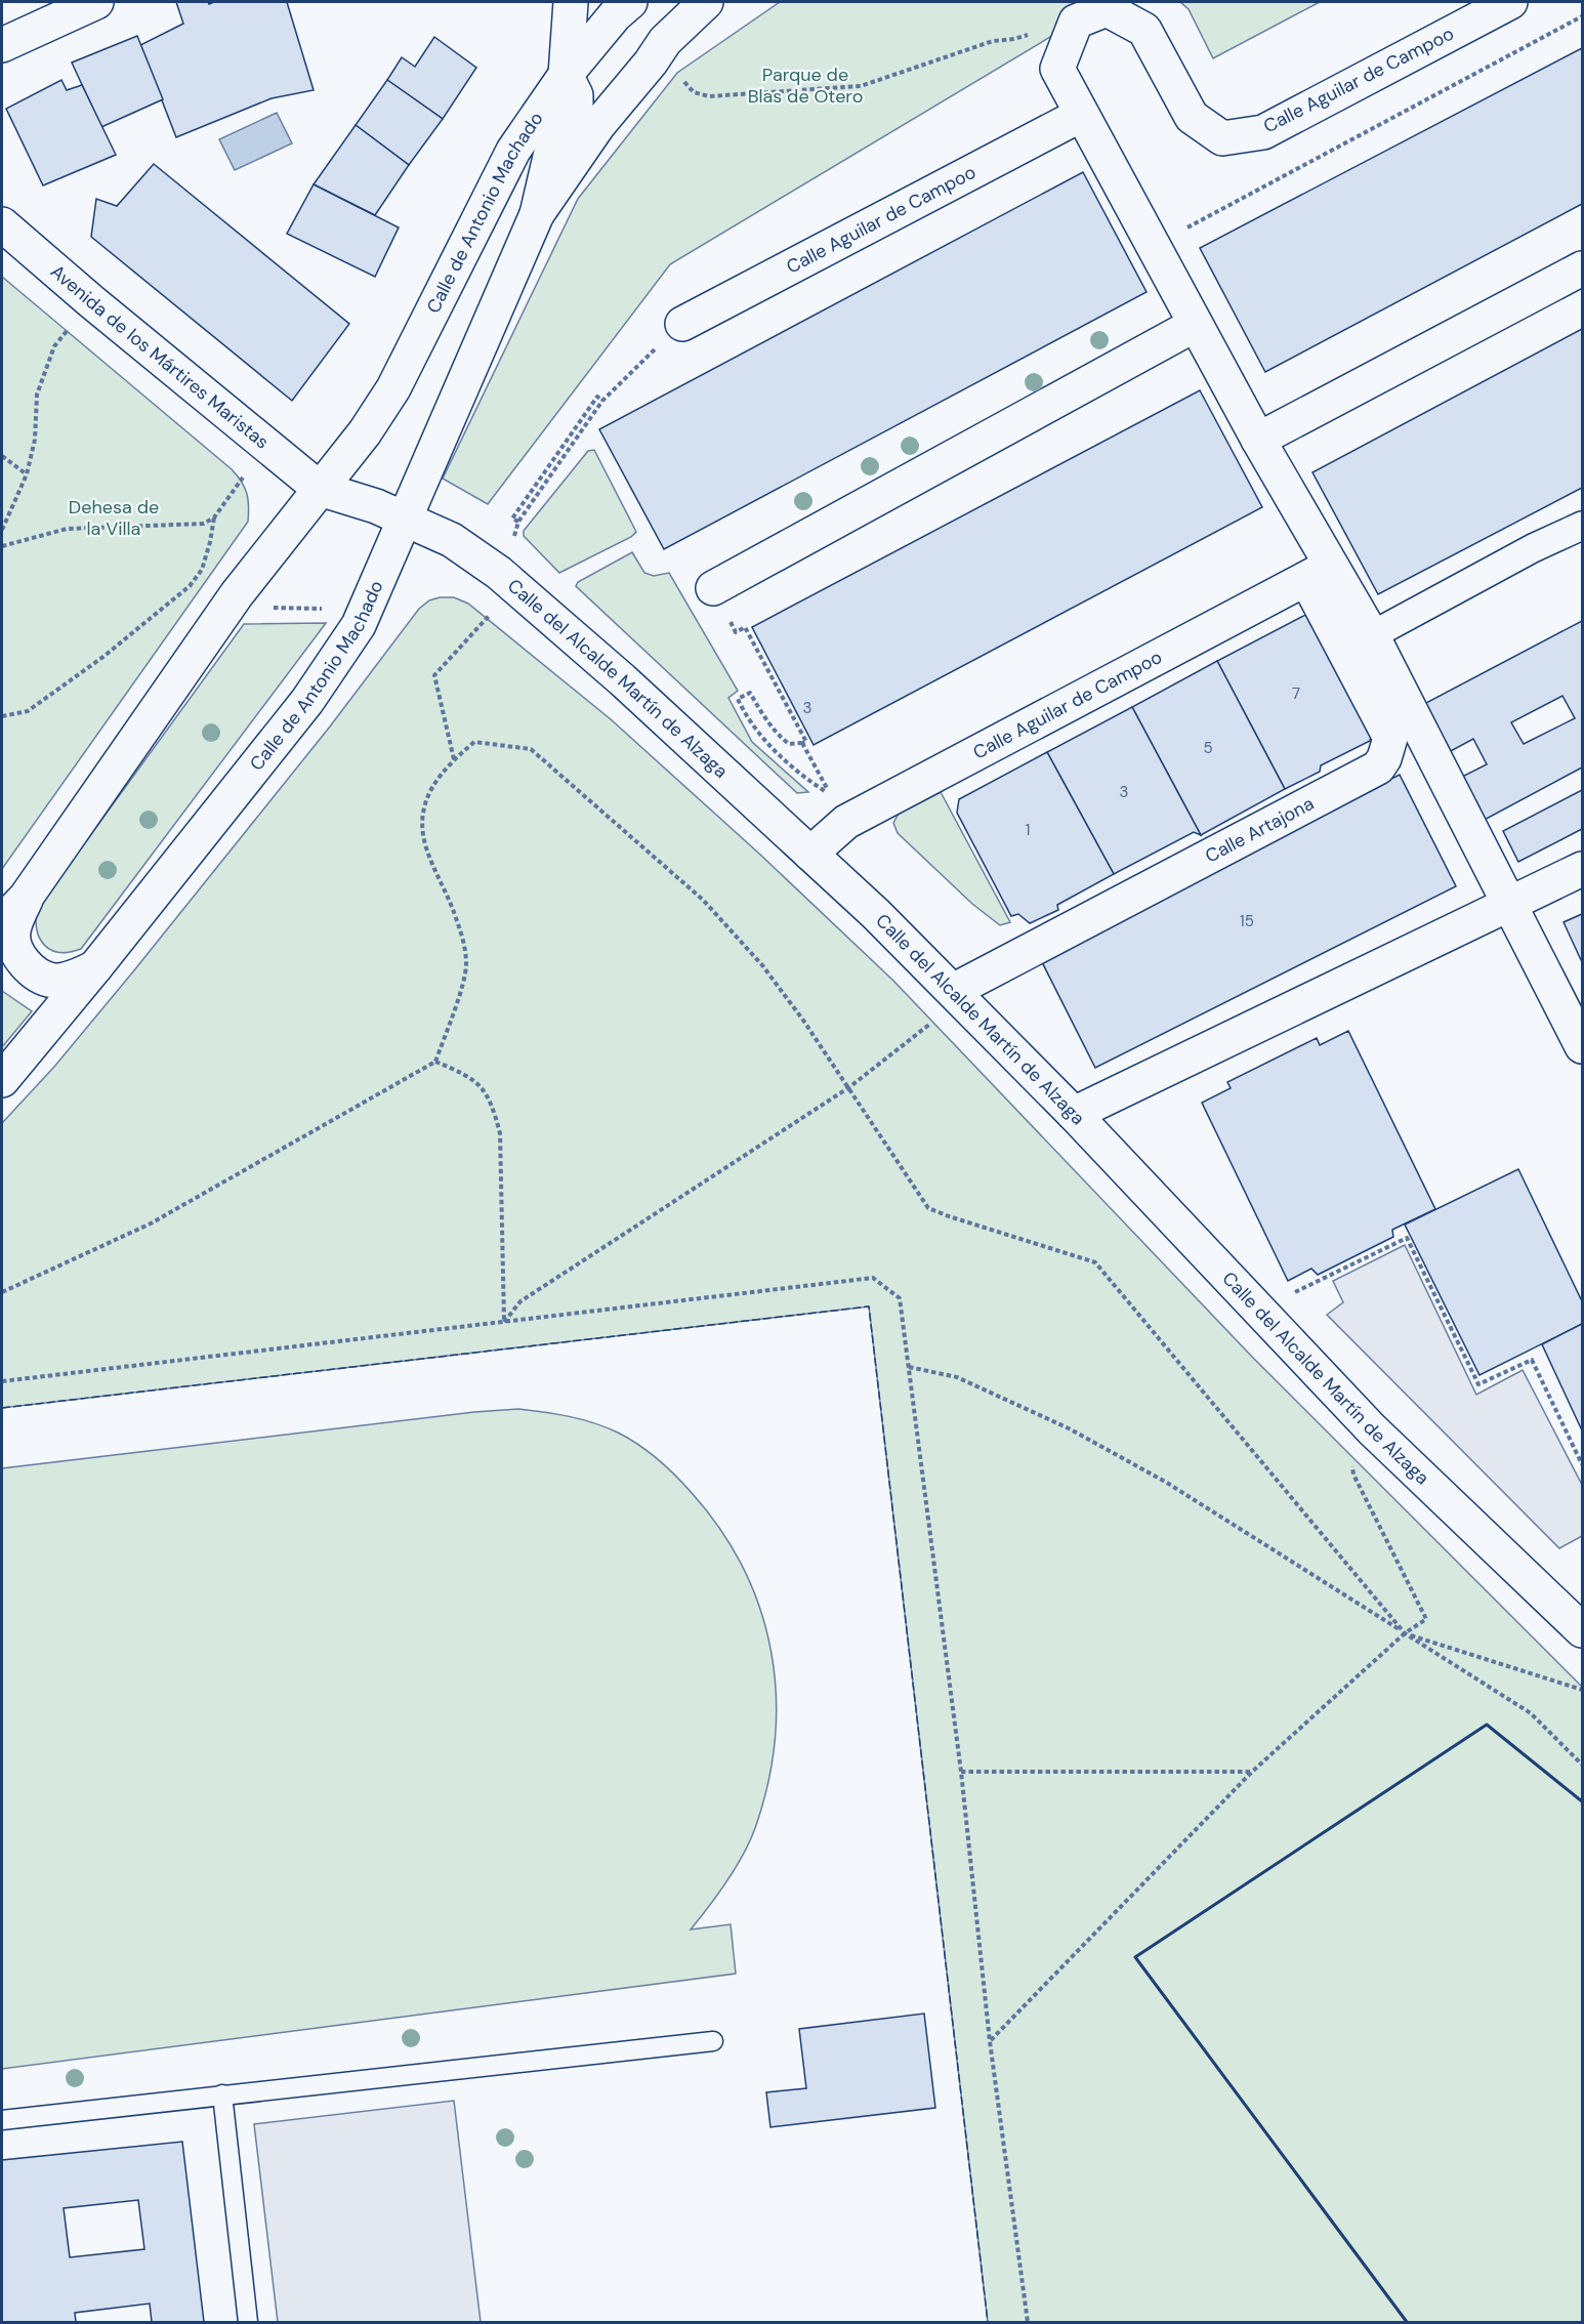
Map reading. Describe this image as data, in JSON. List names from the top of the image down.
{
  "streets": {
    "street": [
      "Calle Aguilar de Campoo",
      "Calle de Antonio Machado",
      "Avenida de los Mártires Maristas",
      "Calle del Alcalde Martín de Alzaga",
      "Calle Artajona"
    ]
  },
  "crossings": [
    ["Calle Aguilar de Campoo", "Calle del Alcalde Martín de Alzaga"],
    ["Calle Aguilar de Campoo", "Calle Artajona"],
    ["Calle de Antonio Machado", "Avenida de los Mártires Maristas"],
    ["Calle de Antonio Machado", "Calle del Alcalde Martín de Alzaga"],
    ["Avenida de los Mártires Maristas", "Calle del Alcalde Martín de Alzaga"],
    ["Calle del Alcalde Martín de Alzaga", "Calle Artajona"]
  ],
  "parks": ["Parque de Blas de Otero", "Dehesa de la Villa"],
  "house_numbers": [
    "7",
    "3",
    "5",
    "3",
    "1",
    "15"
  ]
}
